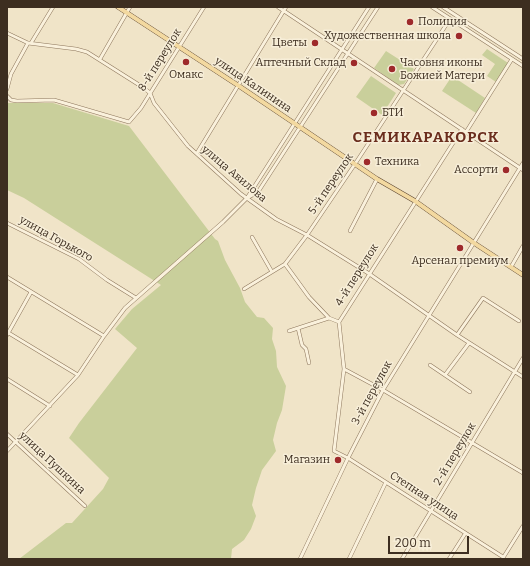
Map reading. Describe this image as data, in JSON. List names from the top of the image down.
{
  "streets": {
    "main road": ["улица Калинина"],
    "street": [
      "8-й переулок",
      "улица Авилова",
      "5-й переулок",
      "улица Горького",
      "4-й переулок",
      "3-й переулок",
      "2-й переулок",
      "улица Пушкина",
      "Степная улица"
    ]
  },
  "crossings": [
    ["8-й переулок", "улица Калинина"],
    ["8-й переулок", "улица Авилова"],
    ["улица Калинина", "5-й переулок"],
    ["улица Калинина", "4-й переулок"],
    ["улица Калинина", "3-й переулок"],
    ["улица Авилова", "5-й переулок"],
    ["улица Авилова", "4-й переулок"],
    ["улица Авилова", "3-й переулок"],
    ["улица Авилова", "2-й переулок"],
    ["4-й переулок", "Степная улица"],
    ["3-й переулок", "Степная улица"],
    ["2-й переулок", "Степная улица"]
  ],
  "districts": ["СЕМИКАРАКОРСК"],
  "places": [
    "Полиция",
    "Художественная школа",
    "Цветы",
    "Омакс",
    "Аптечный Склад",
    "Часовня иконы Божией Матери",
    "БТИ",
    "Техника",
    "Ассорти",
    "Арсенал премиум",
    "Магазин"
  ],
  "scale_bar": "200 m"
}
